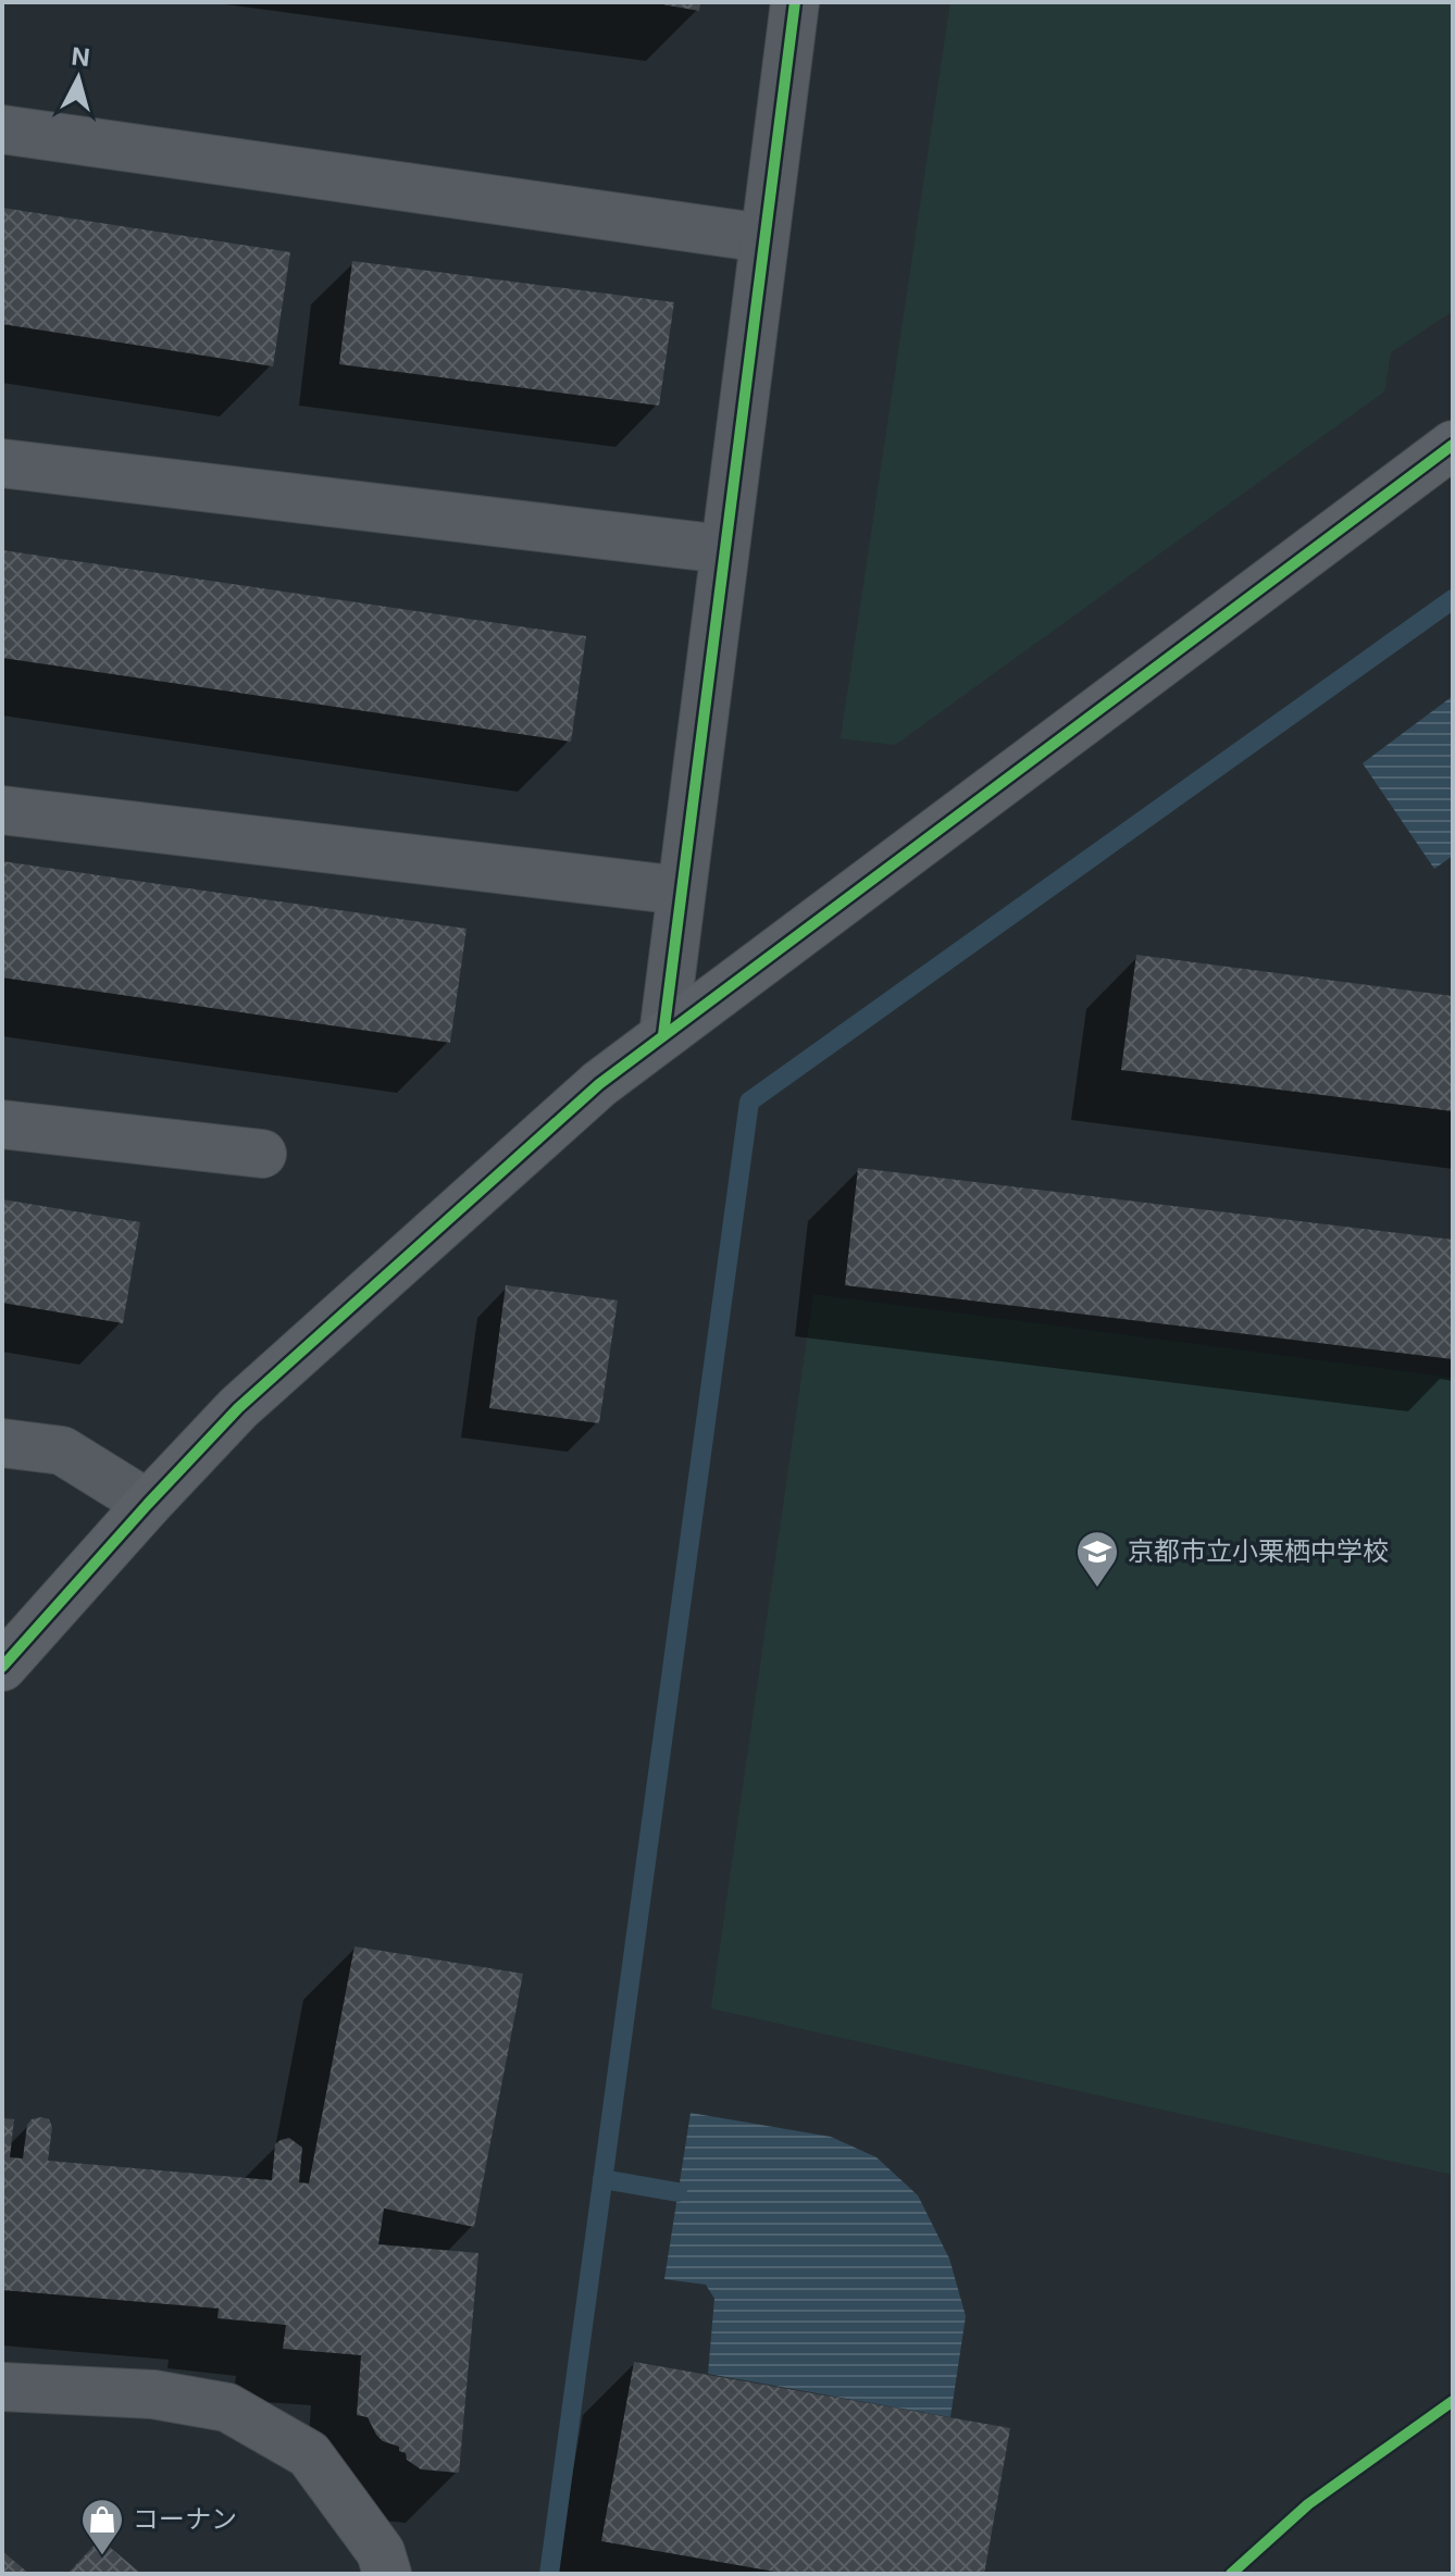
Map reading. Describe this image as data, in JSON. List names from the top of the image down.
{
  "places": {
    "school or university": ["京都市立小栗栖中学校"],
    "shop": ["コーナン"]
  },
  "north": "top"
}
